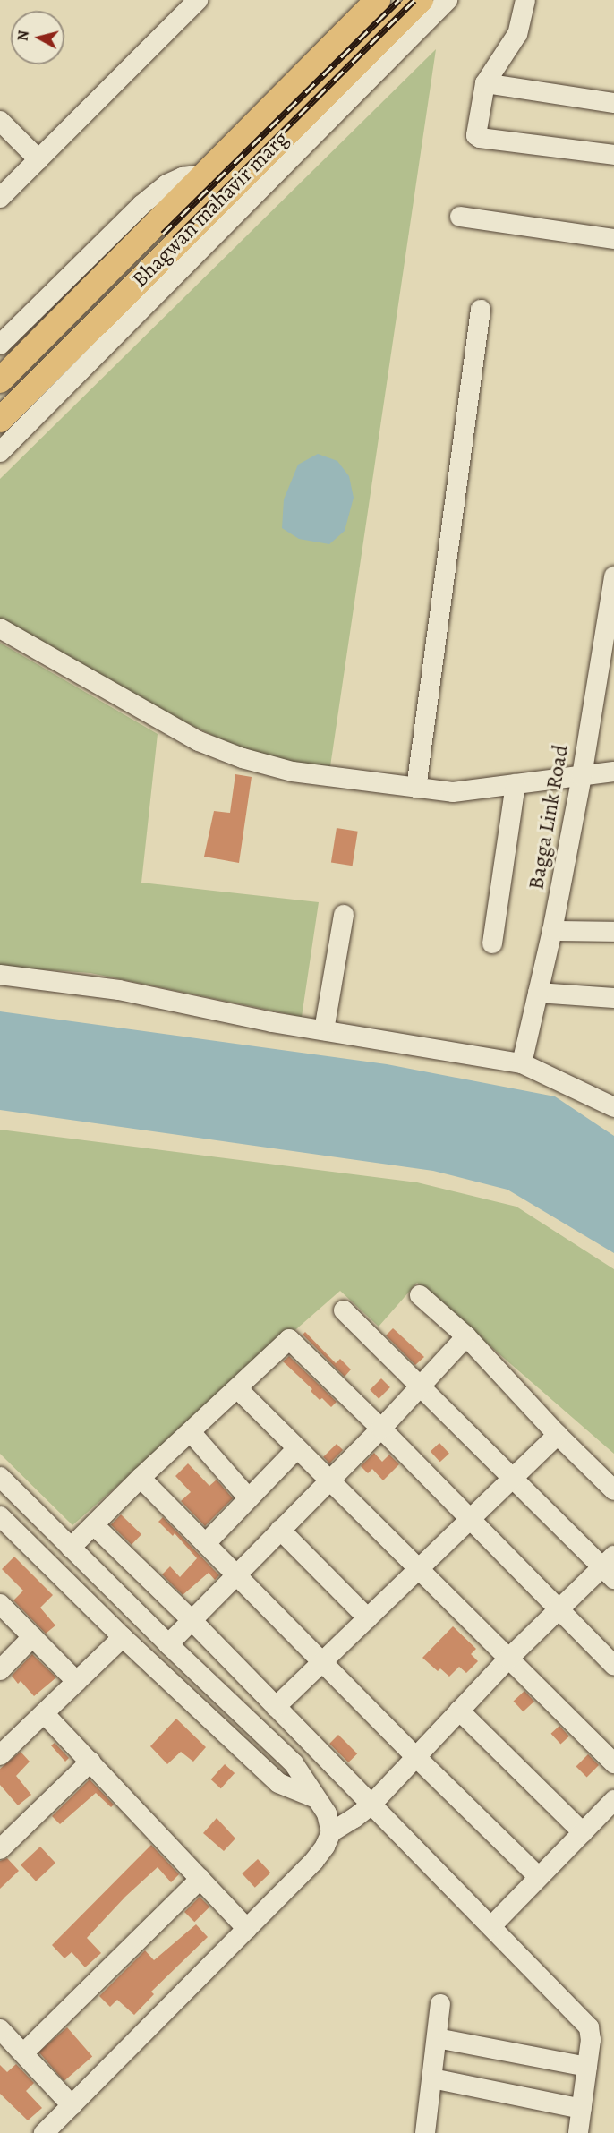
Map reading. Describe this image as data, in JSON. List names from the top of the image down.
{
  "streets": {
    "main road": ["Bhagwan mahavir marg"],
    "street": ["Bagga Link Road"]
  },
  "north": "left"
}
